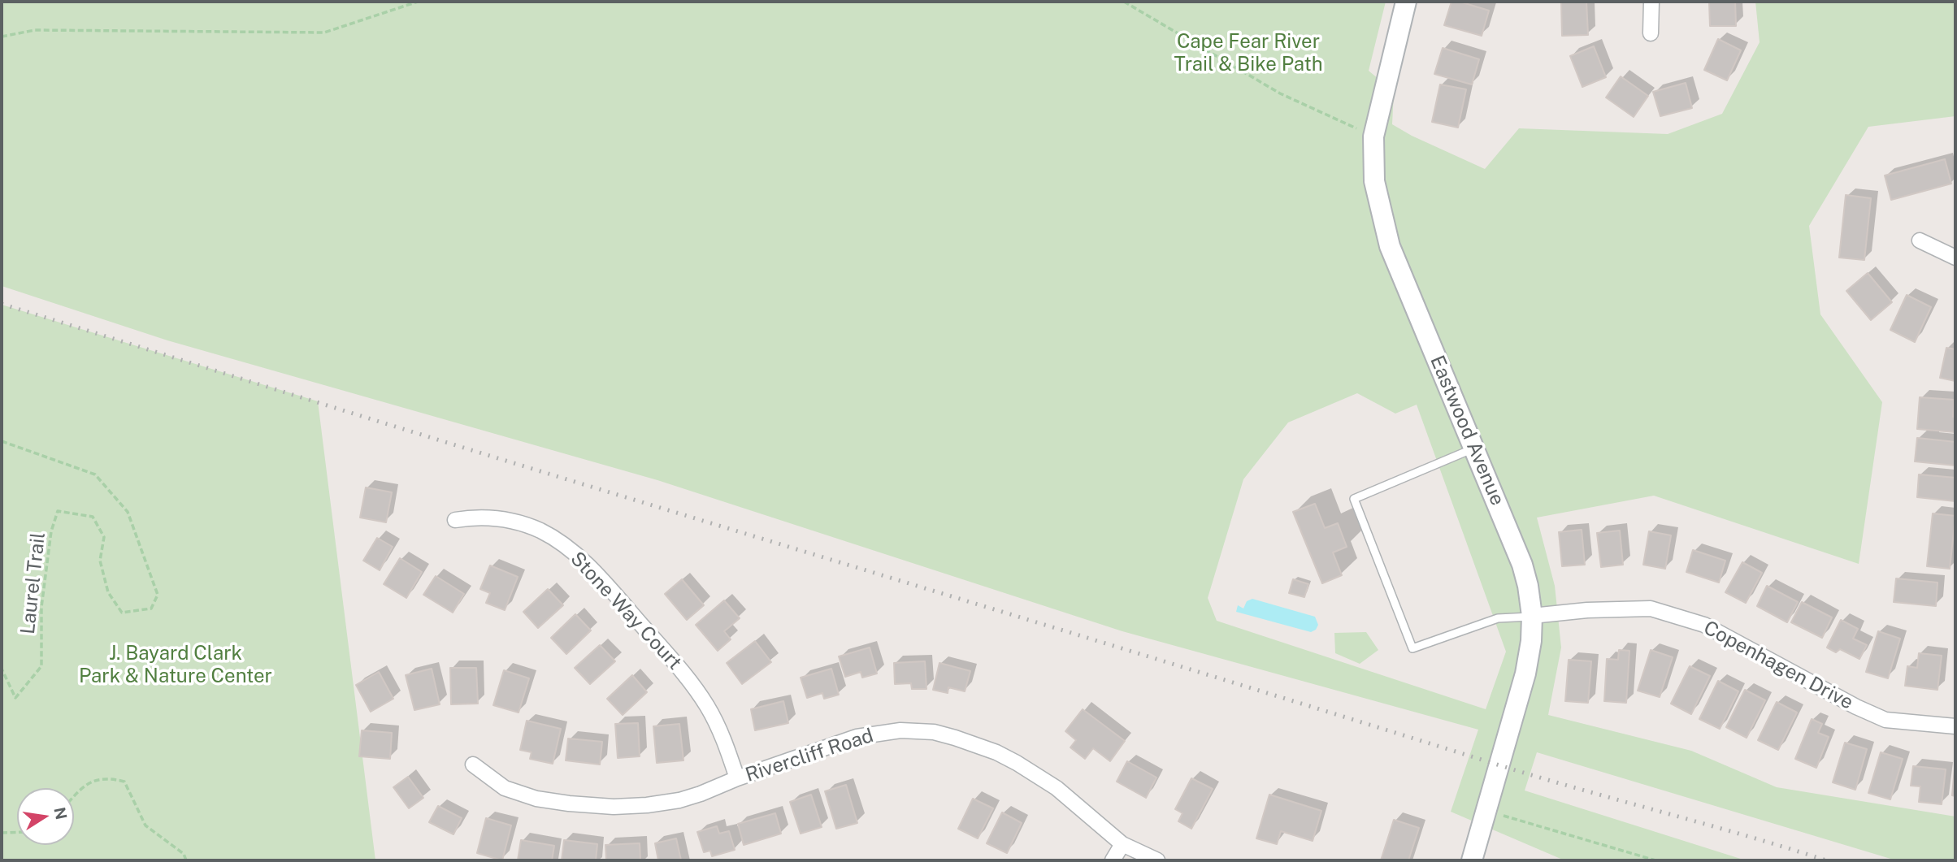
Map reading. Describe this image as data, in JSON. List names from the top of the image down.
{
  "streets": {
    "street": [
      "Eastwood Avenue",
      "Stone Way Court",
      "Copenhagen Drive",
      "Rivercliff Road"
    ],
    "path": ["Laurel Trail"]
  },
  "crossings": [
    ["Eastwood Avenue", "Copenhagen Drive"],
    ["Stone Way Court", "Rivercliff Road"]
  ],
  "parks": ["Cape Fear River Trail & Bike Path", "J. Bayard Clark Park & Nature Center"],
  "north": "right"
}
